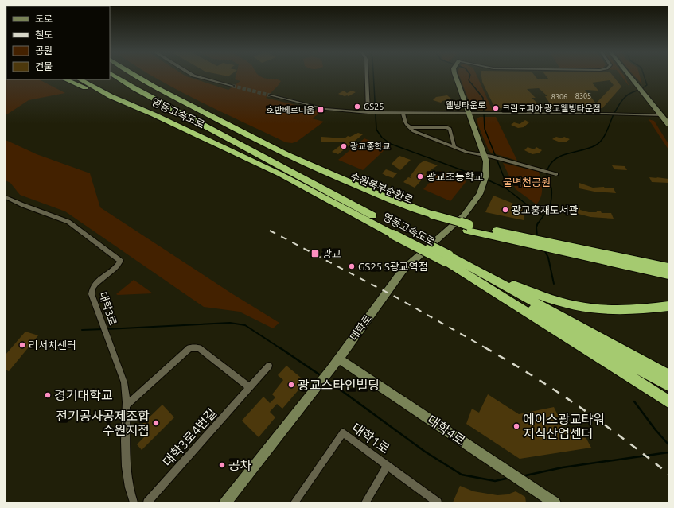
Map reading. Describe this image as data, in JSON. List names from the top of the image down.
{
  "streets": {
    "highway": ["영동고속도로", "수원북부순환로"],
    "street": [
      "웰빙타운로",
      "대학3로",
      "대학로",
      "대학4로",
      "대학3로4번길",
      "대학1로"
    ]
  },
  "crossings": [
    ["웰빙타운로", "대학로"],
    ["대학로", "대학4로"]
  ],
  "parks": ["물벽천공원"],
  "places": {
    "other": [
      "GS25",
      "크린토피아 광교웰빙타운점",
      "광교중학교",
      "광교초등학교",
      "광교홍재도서관",
      "GS25 S광교역점",
      "리서치센터",
      "광교스타인빌딩",
      "경기대학교",
      "전기공사공제조합 수원지점",
      "에이스광교타워 지식산업센터",
      "공차"
    ],
    "transit": ["호반베르디움", "광교"]
  },
  "house_numbers": ["8305", "8306"],
  "legend": [
    "도로",
    "철도",
    "공원",
    "건물"
  ]
}
